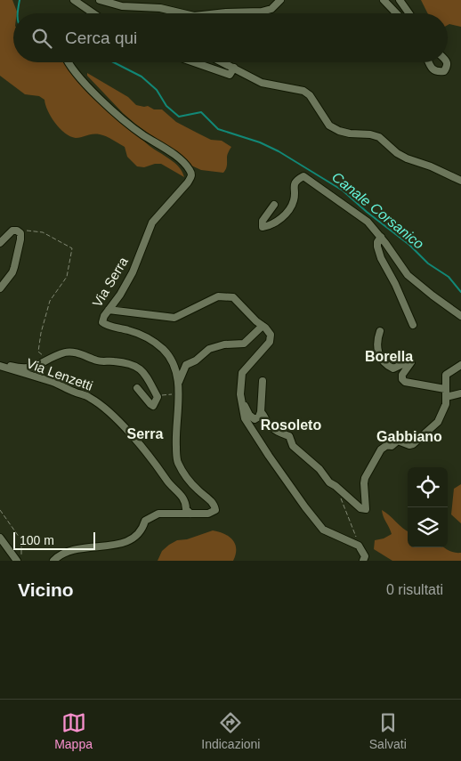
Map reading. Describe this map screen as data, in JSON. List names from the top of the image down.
{
  "streets": {
    "street": ["Via Serra", "Via Lenzetti"]
  },
  "crossings": [
    ["Via Serra", "Via Lenzetti"]
  ],
  "districts": [
    "Borella",
    "Rosoleto",
    "Serra",
    "Gabbiano"
  ],
  "water": ["Canale Corsanico"],
  "scale_bar": "100 m",
  "page": {
    "search": "Cerca qui",
    "scale": "100 m",
    "heading": ["Vicino", "0 risultati"],
    "nav": ["Mappa", "Indicazioni", "Salvati"]
  }
}
